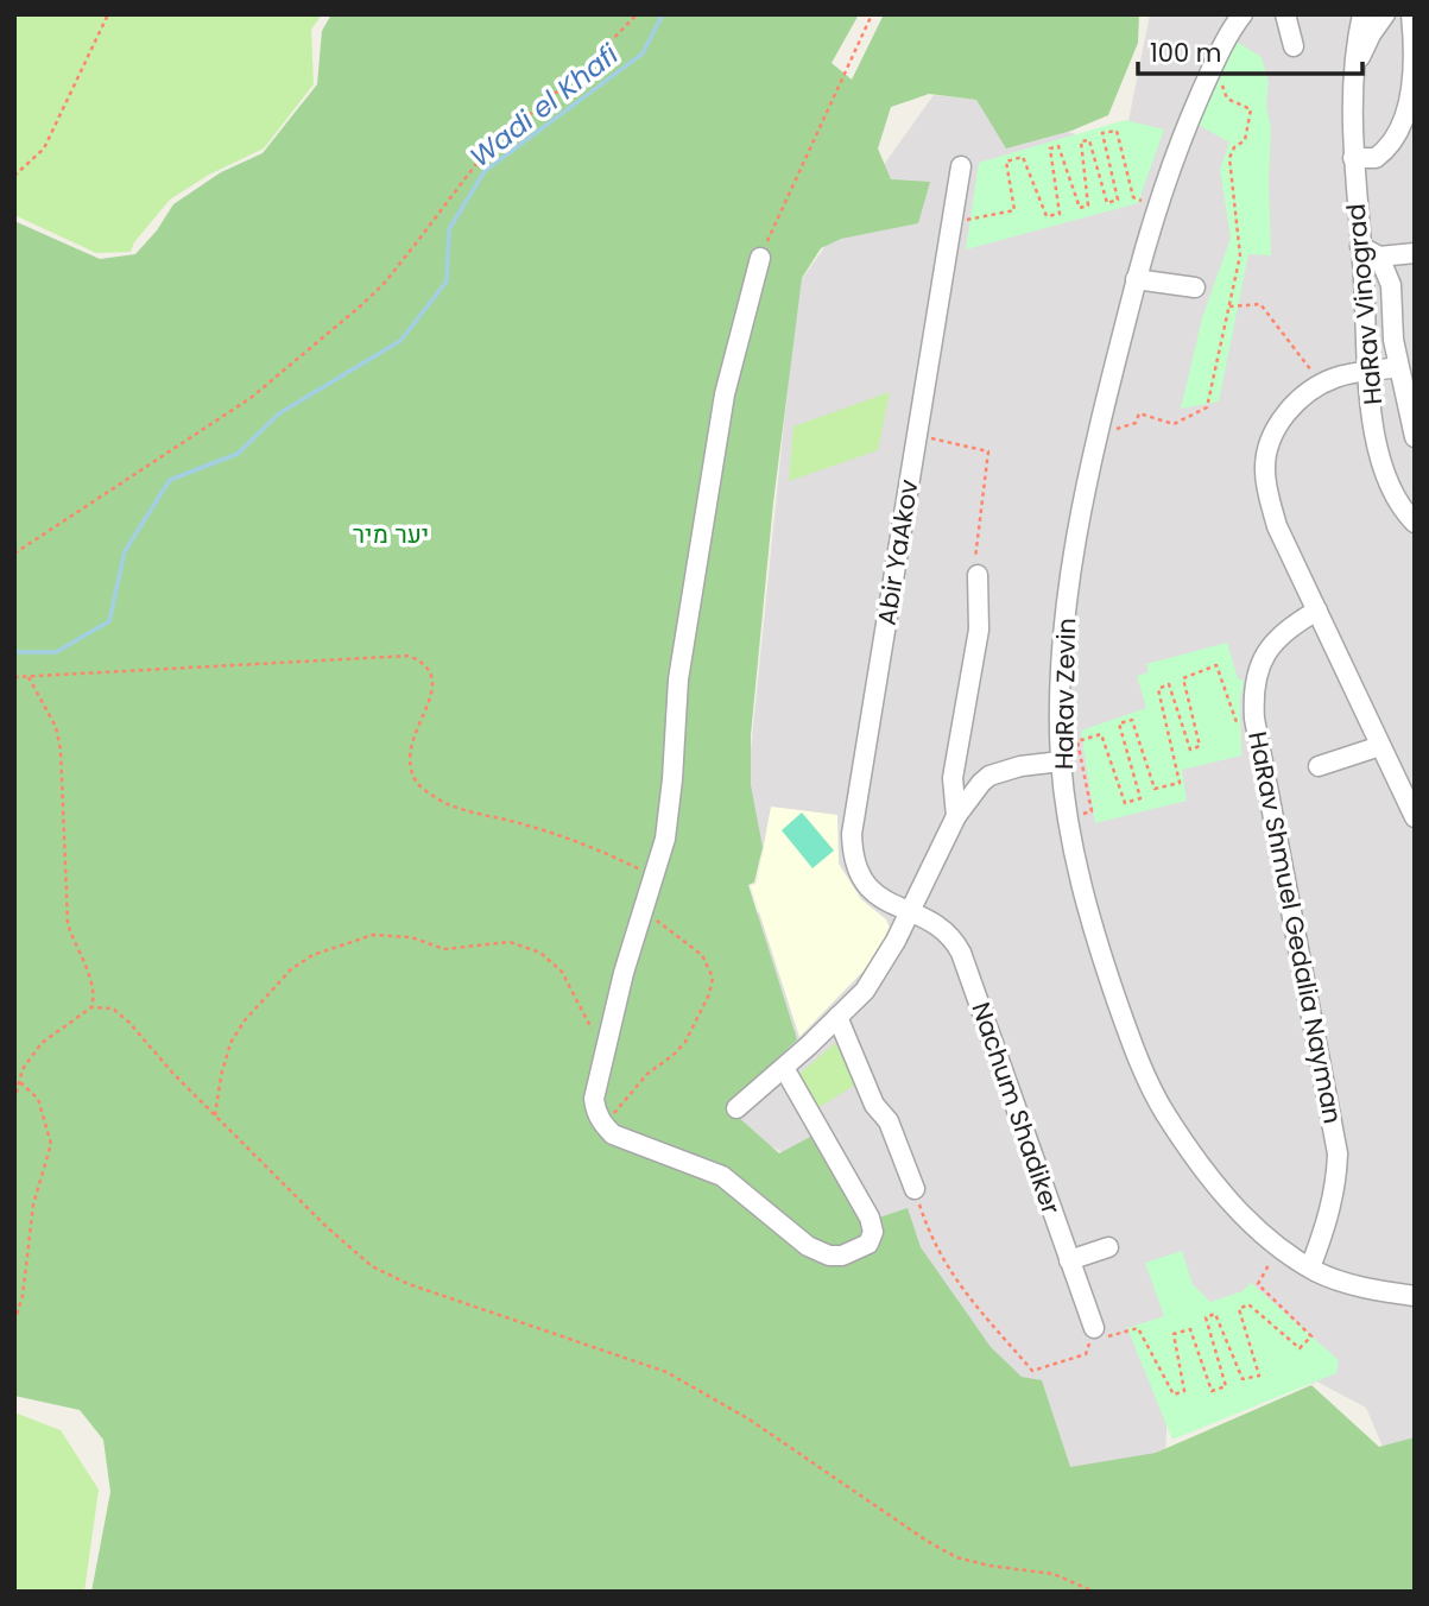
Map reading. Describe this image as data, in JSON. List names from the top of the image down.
{
  "streets": {
    "street": [
      "HaRav Vinograd",
      "Abir YaAkov",
      "HaRav Zevin",
      "HaRav Shmuel Gedalia Nayman",
      "Nachum Shadiker"
    ]
  },
  "crossings": [
    ["Abir YaAkov", "Nachum Shadiker"],
    ["HaRav Zevin", "HaRav Shmuel Gedalia Nayman"]
  ],
  "water": ["Wadi el Khafi"],
  "parks": ["יער מיר"],
  "scale_bar": "100 m"
}
